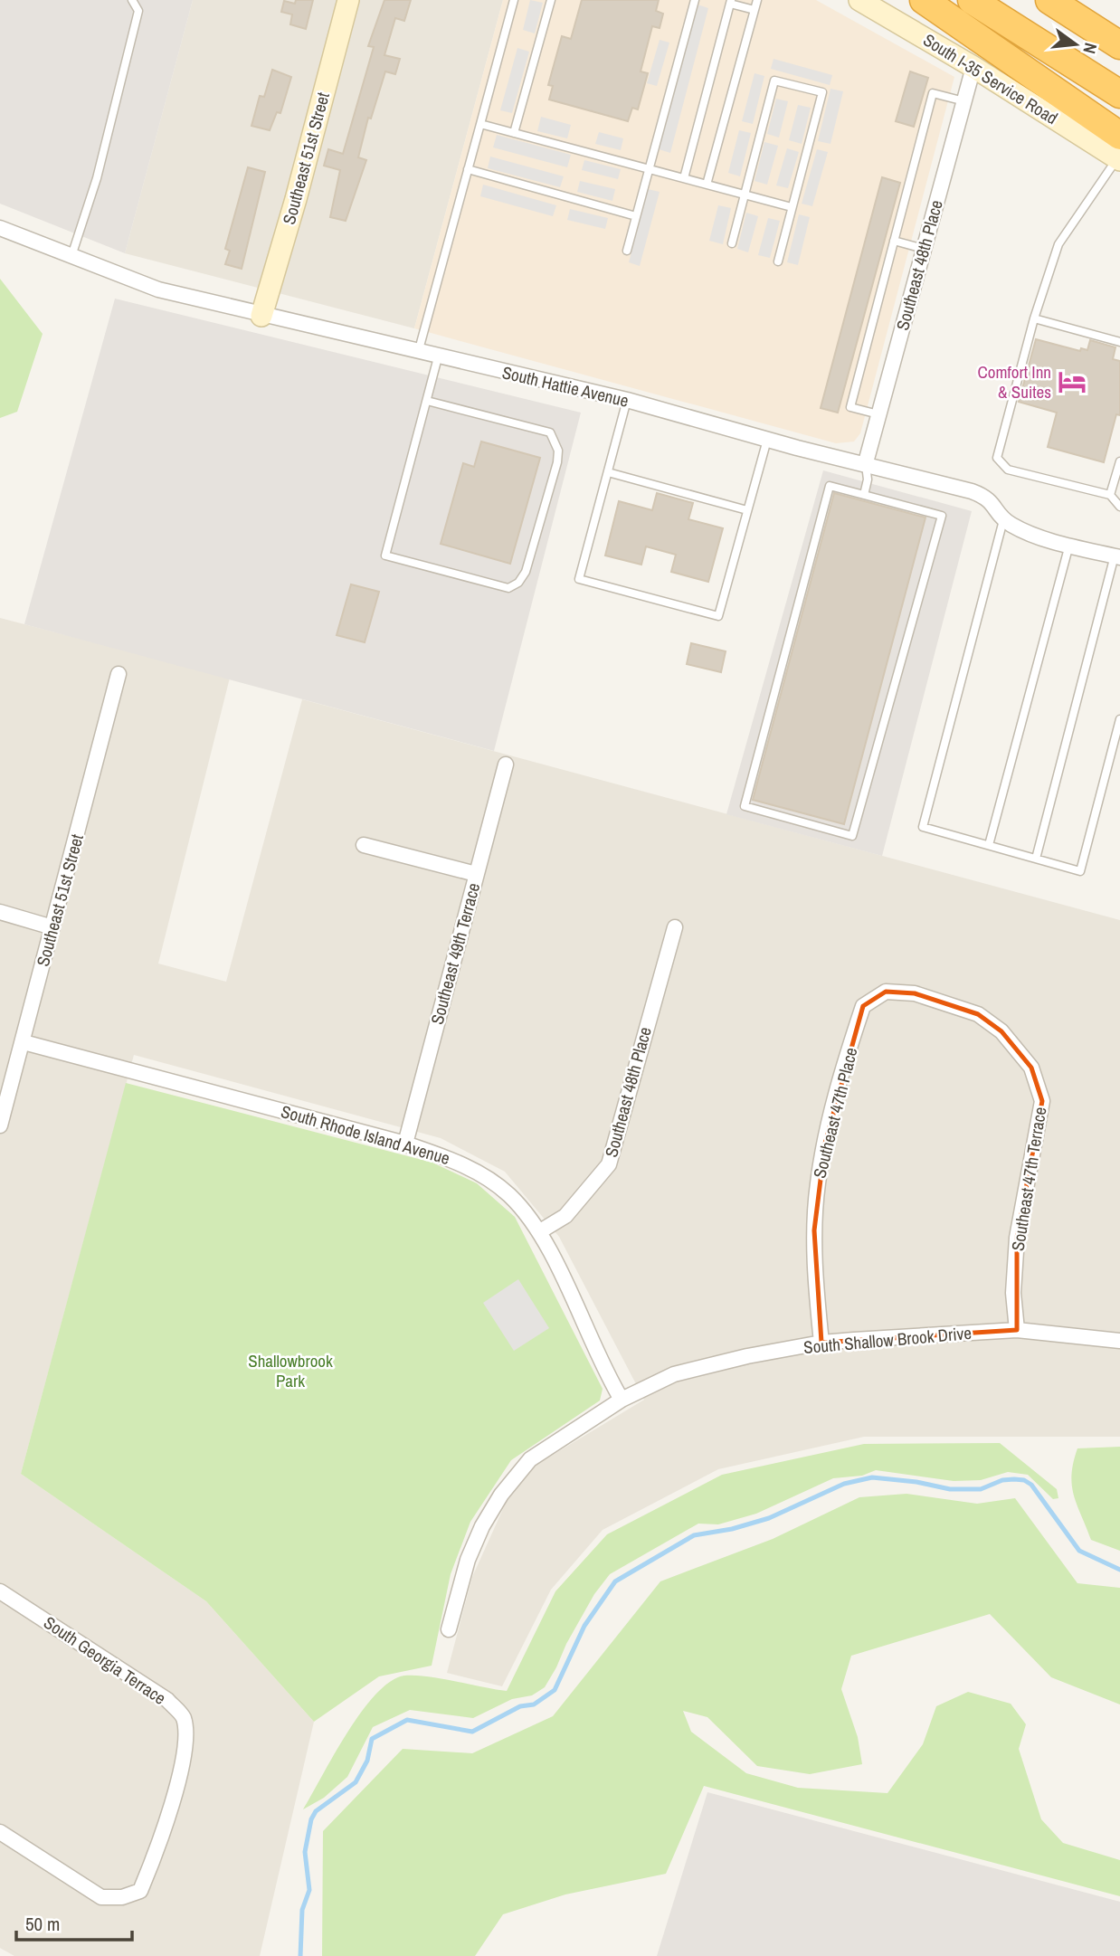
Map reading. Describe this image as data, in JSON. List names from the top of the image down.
{
  "streets": {
    "street": [
      "South I-35 Service Road",
      "Southeast 51st Street",
      "Southeast 48th Place",
      "South Hattie Avenue",
      "Southeast 49th Terrace",
      "Southeast 47th Place",
      "South Rhode Island Avenue",
      "Southeast 47th Terrace",
      "South Shallow Brook Drive",
      "South Georgia Terrace"
    ]
  },
  "crossings": [
    ["South I-35 Service Road", "Southeast 48th Place"],
    ["Southeast 51st Street", "South Hattie Avenue"],
    ["Southeast 51st Street", "South Rhode Island Avenue"],
    ["Southeast 48th Place", "South Hattie Avenue"],
    ["Southeast 48th Place", "South Rhode Island Avenue"],
    ["Southeast 49th Terrace", "South Rhode Island Avenue"],
    ["Southeast 47th Place", "Southeast 47th Terrace"],
    ["Southeast 47th Place", "South Shallow Brook Drive"],
    ["South Rhode Island Avenue", "South Shallow Brook Drive"],
    ["Southeast 47th Terrace", "South Shallow Brook Drive"]
  ],
  "parks": ["Shallowbrook Park"],
  "places": {
    "hotel": ["Comfort Inn & Suites"]
  },
  "scale_bar": "50 m",
  "north": "right"
}
